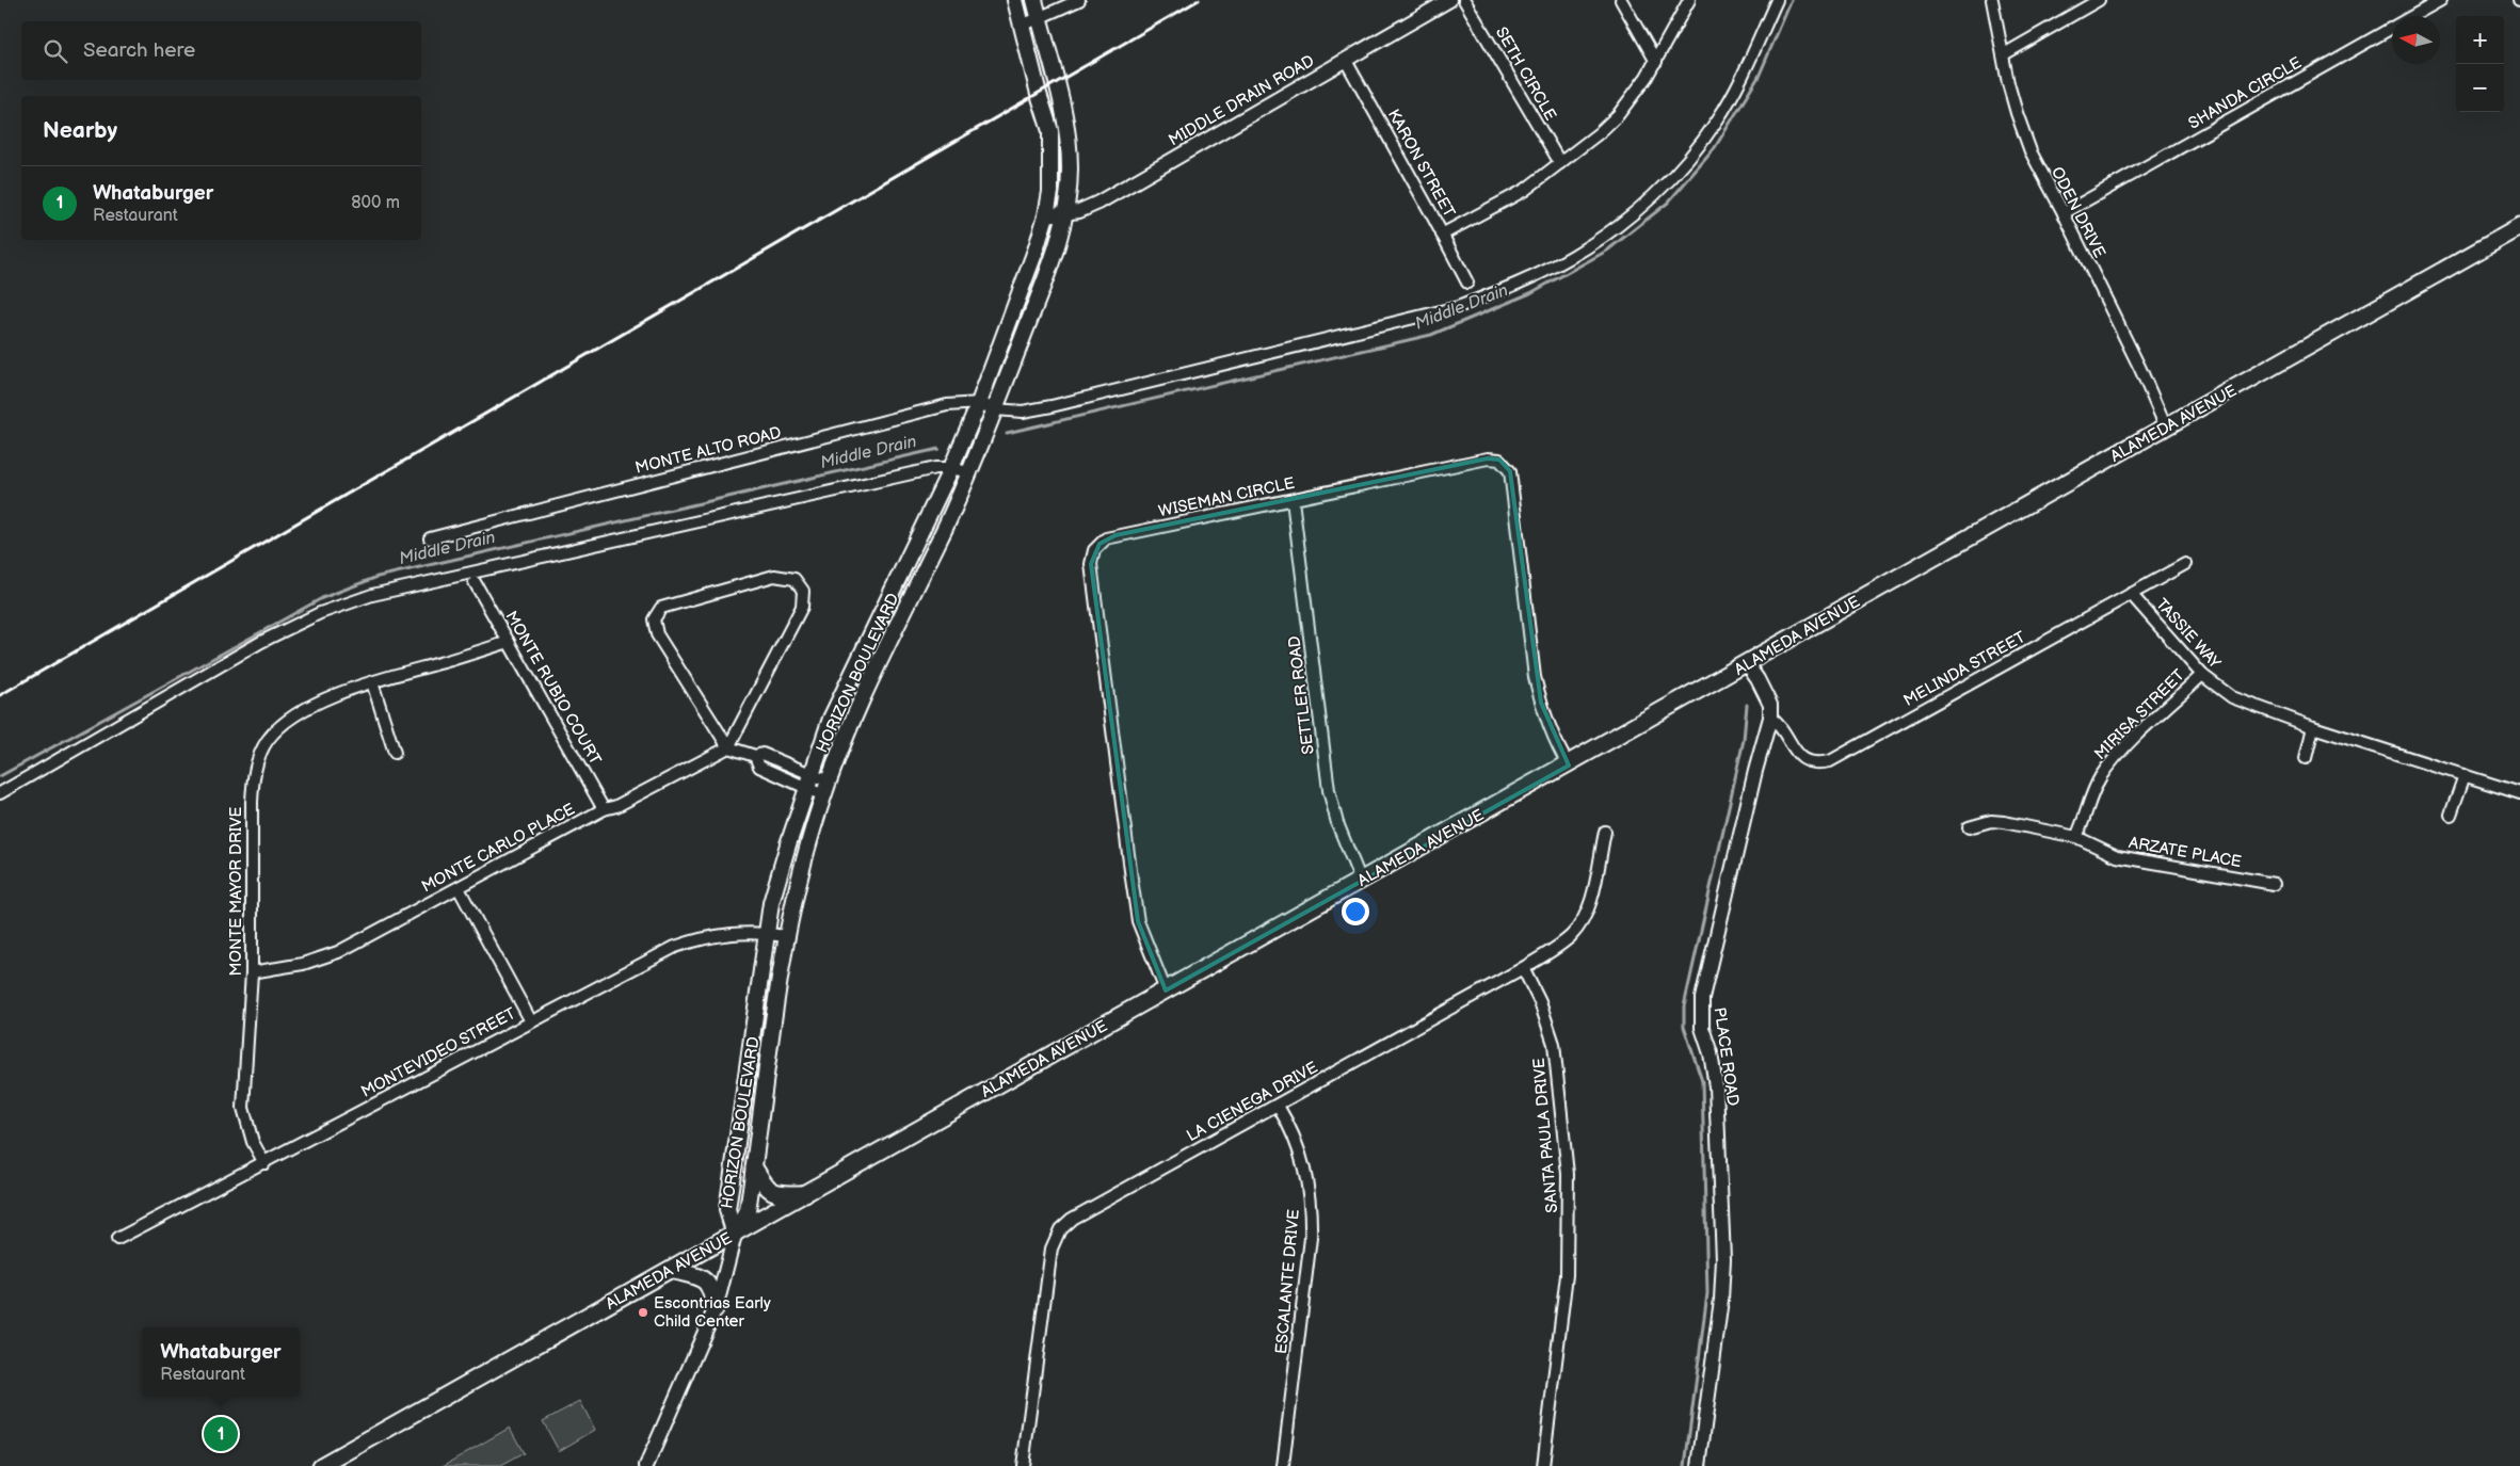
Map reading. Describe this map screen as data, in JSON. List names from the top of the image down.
{
  "streets": {
    "main road": ["ALAMEDA AVENUE", "HORIZON BOULEVARD"],
    "street": [
      "SETH CIRCLE",
      "SHANDA CIRCLE",
      "MIDDLE DRAIN ROAD",
      "KARON STREET",
      "ODEN DRIVE",
      "MONTE ALTO ROAD",
      "WISEMAN CIRCLE",
      "TASSIE WAY",
      "MELINDA STREET",
      "MONTE RUBIO COURT",
      "SETTLER ROAD",
      "MIRISA STREET",
      "MONTE CARLO PLACE",
      "ARZATE PLACE",
      "MONTE MAYOR DRIVE",
      "MONTEVIDEO STREET",
      "PLACE ROAD",
      "LA CIENEGA DRIVE",
      "SANTA PAULA DRIVE",
      "ESCALANTE DRIVE"
    ]
  },
  "crossings": [
    ["SHANDA CIRCLE", "ODEN DRIVE"],
    ["MIDDLE DRAIN ROAD", "KARON STREET"],
    ["MIDDLE DRAIN ROAD", "HORIZON BOULEVARD"],
    ["ODEN DRIVE", "ALAMEDA AVENUE"],
    ["ALAMEDA AVENUE", "WISEMAN CIRCLE"],
    ["ALAMEDA AVENUE", "HORIZON BOULEVARD"],
    ["ALAMEDA AVENUE", "SETTLER ROAD"],
    ["ALAMEDA AVENUE", "PLACE ROAD"],
    ["MONTE ALTO ROAD", "HORIZON BOULEVARD"],
    ["WISEMAN CIRCLE", "SETTLER ROAD"],
    ["TASSIE WAY", "MELINDA STREET"],
    ["TASSIE WAY", "MIRISA STREET"],
    ["MELINDA STREET", "PLACE ROAD"],
    ["HORIZON BOULEVARD", "MONTEVIDEO STREET"],
    ["MONTE RUBIO COURT", "MONTE CARLO PLACE"],
    ["MONTE RUBIO COURT", "MONTE MAYOR DRIVE"],
    ["MIRISA STREET", "ARZATE PLACE"],
    ["MONTE CARLO PLACE", "MONTE MAYOR DRIVE"],
    ["MONTE MAYOR DRIVE", "MONTEVIDEO STREET"],
    ["LA CIENEGA DRIVE", "SANTA PAULA DRIVE"],
    ["LA CIENEGA DRIVE", "ESCALANTE DRIVE"]
  ],
  "water": ["Middle Drain"],
  "places": ["Escontrias Early Child Center"],
  "north": "left",
  "page": {
    "map_buttons": ["+", "−"],
    "search": "Search here",
    "heading": "Nearby",
    "list": [
      {
        "mark": "1",
        "name": "Whataburger",
        "note": "Restaurant",
        "value": "800 m"
      }
    ],
    "popup": ["Whataburger", "Restaurant"],
    "pins": "1"
  }
}
